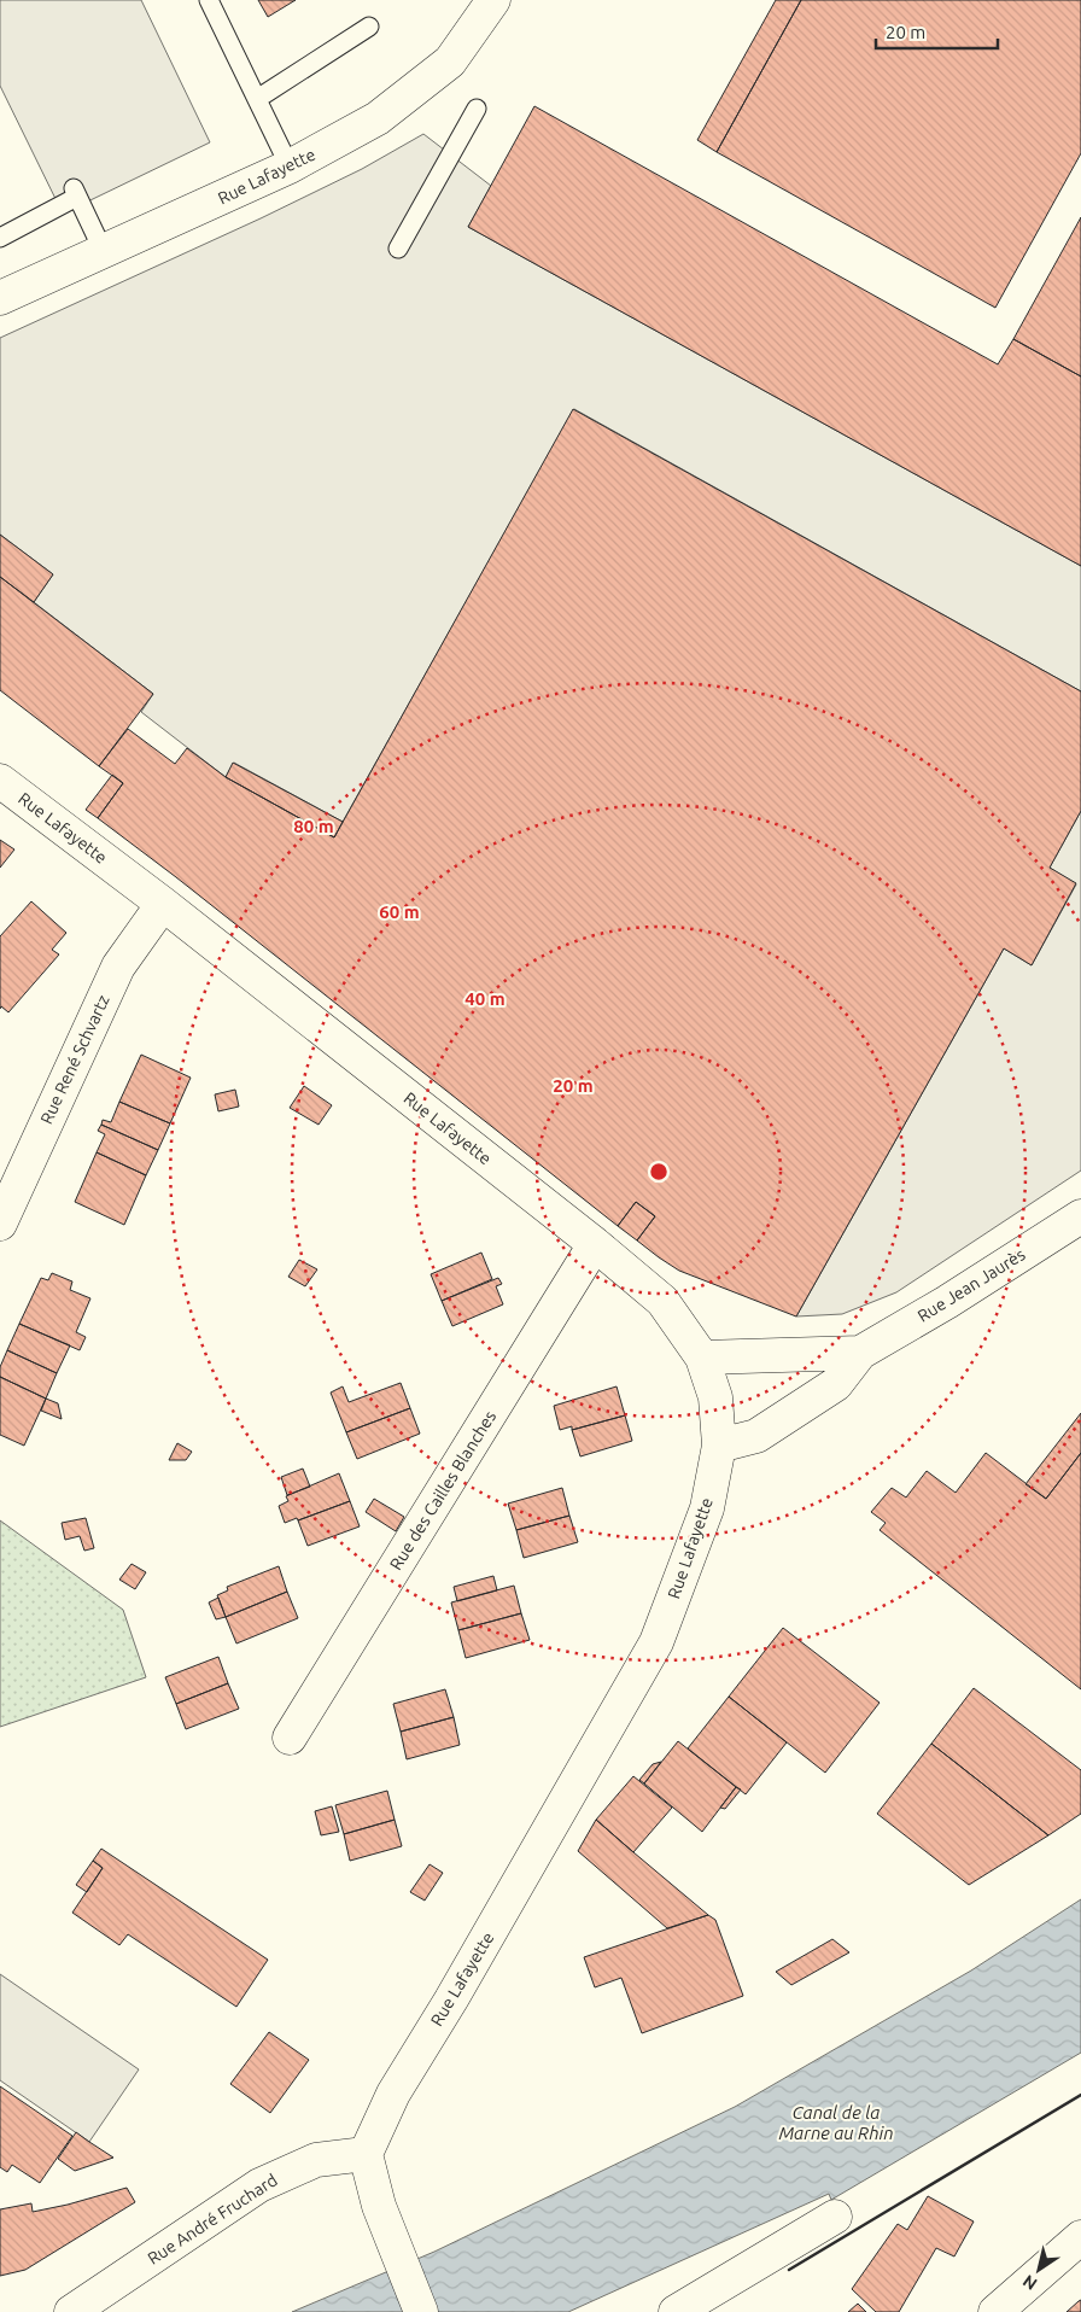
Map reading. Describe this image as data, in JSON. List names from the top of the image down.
{
  "streets": {
    "street": [
      "Rue Lafayette",
      "Rue René Schvartz",
      "Rue Jean Jaurès",
      "Rue des Cailles Blanches",
      "Rue André Fruchard"
    ]
  },
  "crossings": [
    ["Rue Lafayette", "Rue René Schvartz"],
    ["Rue Lafayette", "Rue Jean Jaurès"],
    ["Rue Lafayette", "Rue des Cailles Blanches"],
    ["Rue Lafayette", "Rue André Fruchard"]
  ],
  "water": ["Canal de la Marne au Rhin"],
  "scale_bar": "20 m",
  "north": "bottom left",
  "rings": [
    "80 m",
    "60 m",
    "40 m",
    "20 m"
  ]
}
